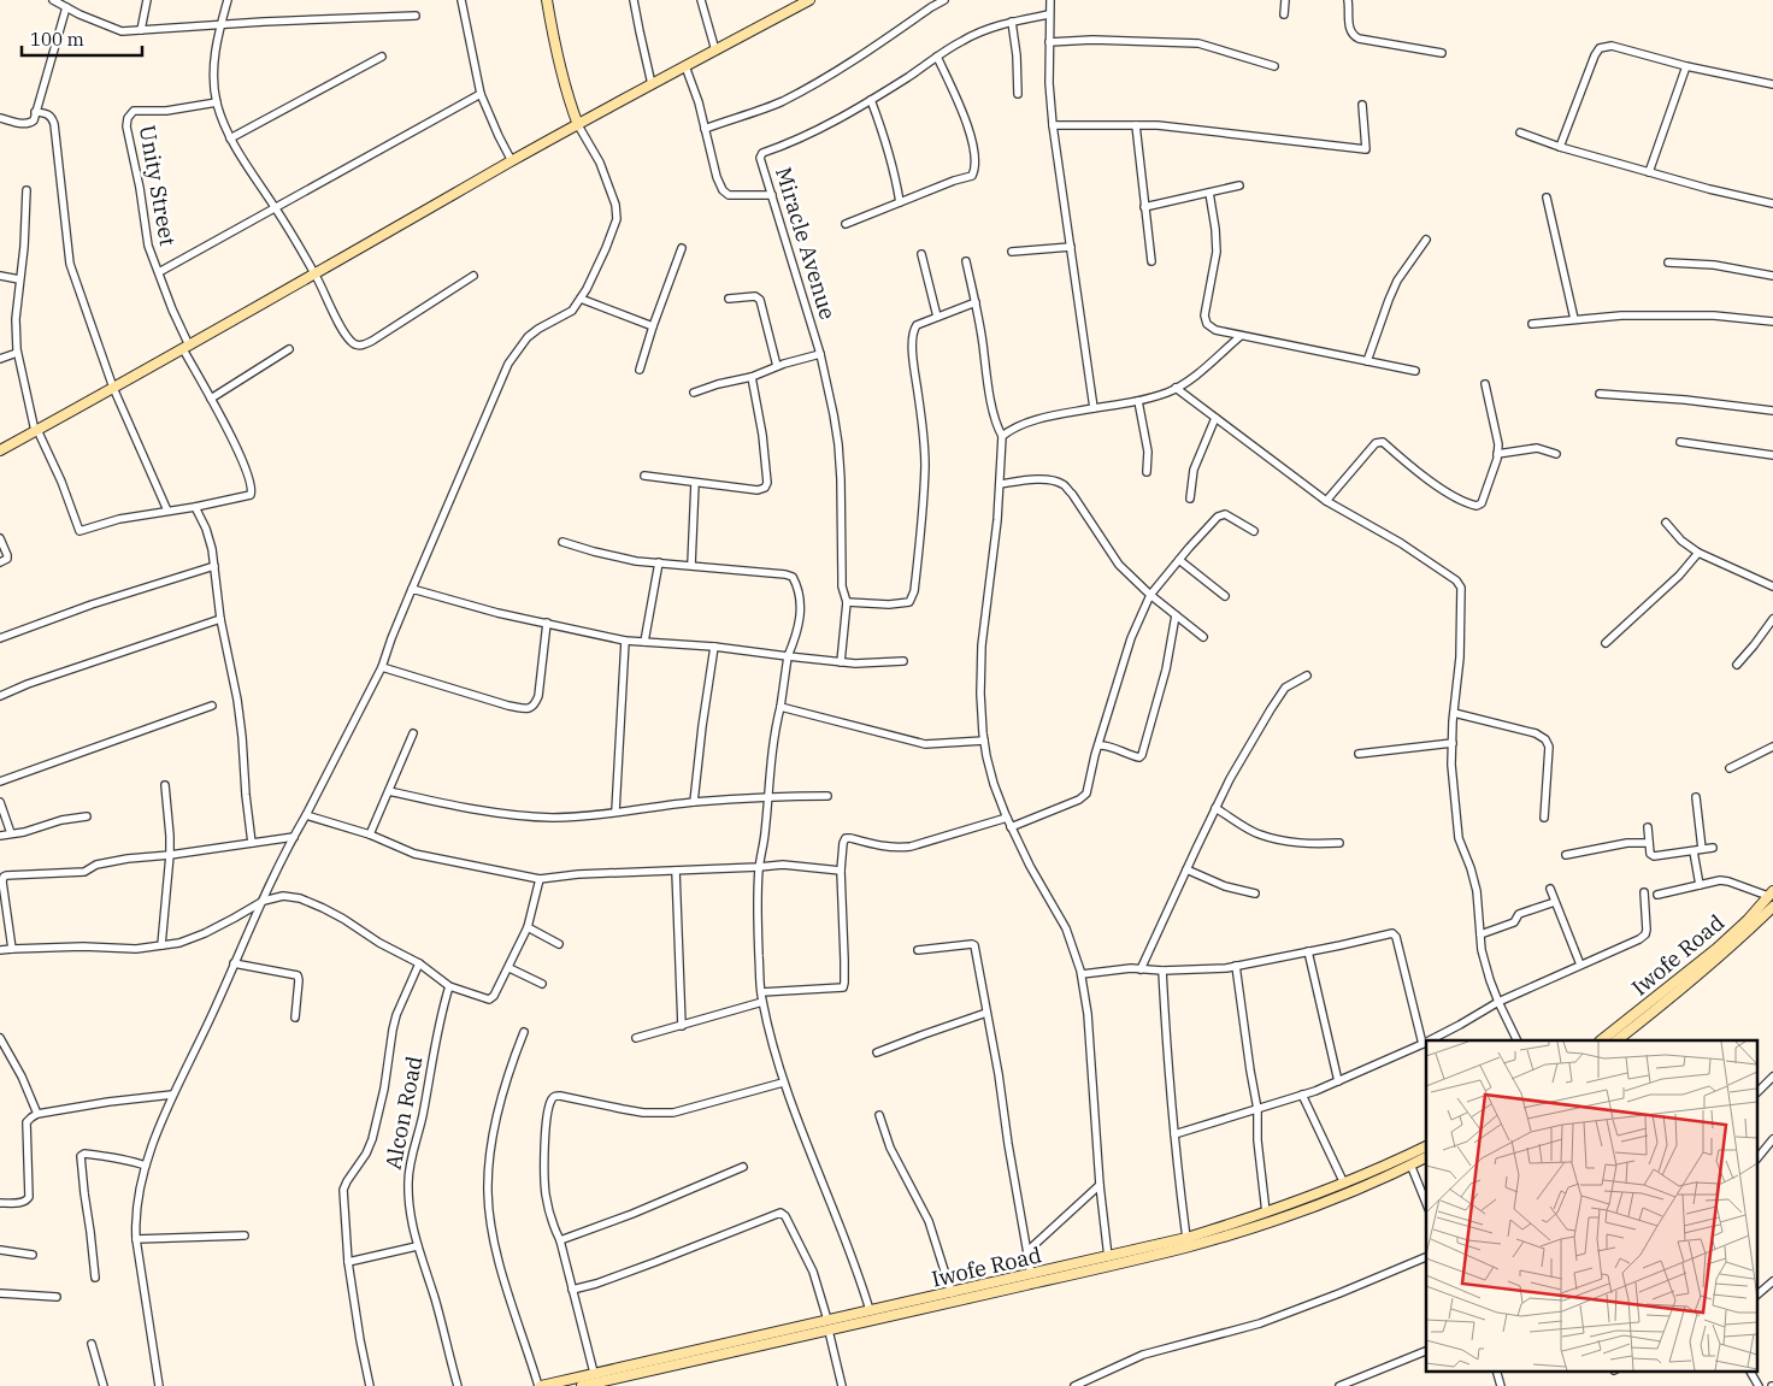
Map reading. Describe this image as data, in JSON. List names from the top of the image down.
{
  "streets": {
    "street": [
      "Unity Street",
      "Miracle Avenue",
      "Iwofe Road",
      "Alcon Road"
    ]
  },
  "scale_bar": "100 m"
}
